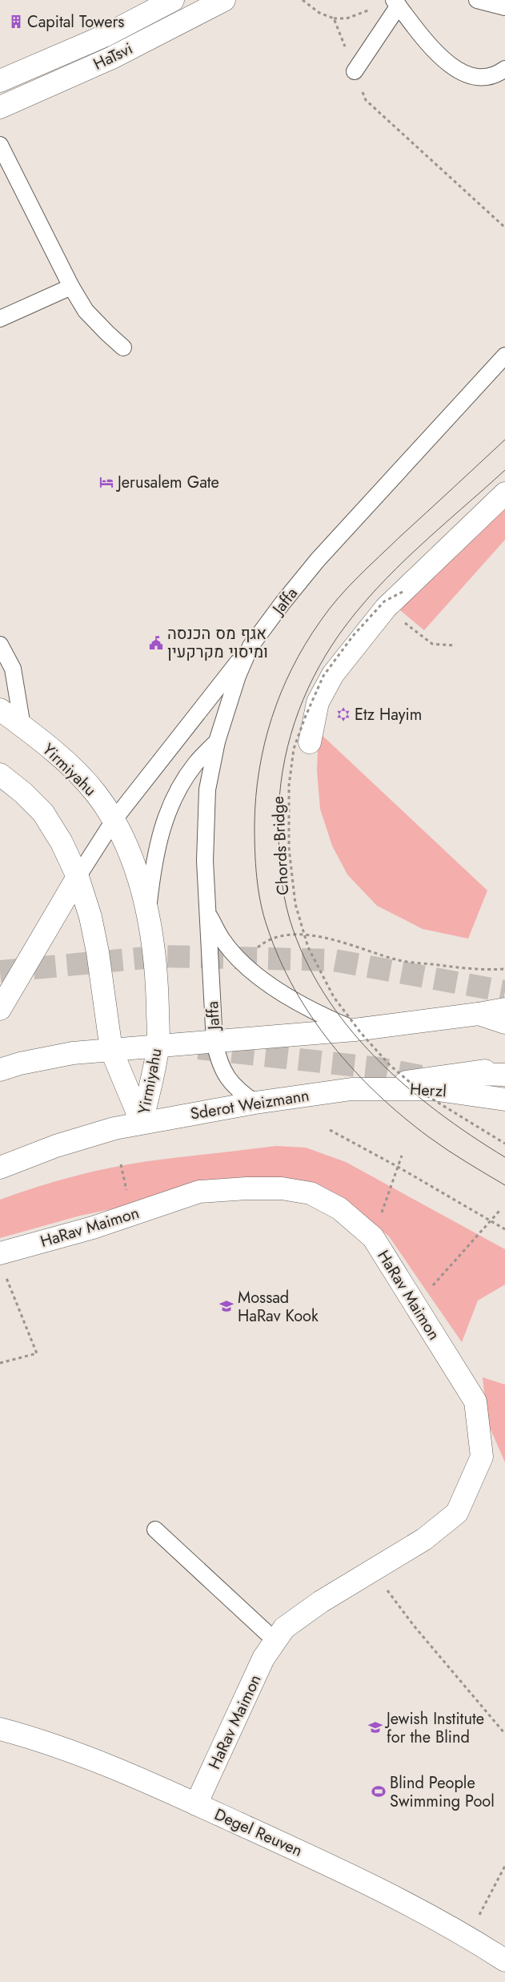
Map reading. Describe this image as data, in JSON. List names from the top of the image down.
{
  "streets": {
    "street": [
      "HaTsvi",
      "Yirmiyahu",
      "Herzl",
      "Sderot Weizmann",
      "HaRav Maimon",
      "Degel Reuven"
    ],
    "lane": ["Jaffa"],
    "path": ["Chords Bridge"]
  },
  "crossings": [
    ["Jaffa", "Sderot Weizmann"],
    ["Yirmiyahu", "Sderot Weizmann"],
    ["Herzl", "Sderot Weizmann"],
    ["HaRav Maimon", "Degel Reuven"]
  ],
  "places": {
    "building": ["Capital Towers"],
    "hotel": ["Jerusalem Gate"],
    "public building": ["אגף מס הכנסה ומיסוי מקרקעין"],
    "synagogue": ["Etz Hayim"],
    "school or university": ["Mossad HaRav Kook", "Jewish Institute for the Blind"],
    "sports": ["Blind People Swimming Pool"]
  }
}
